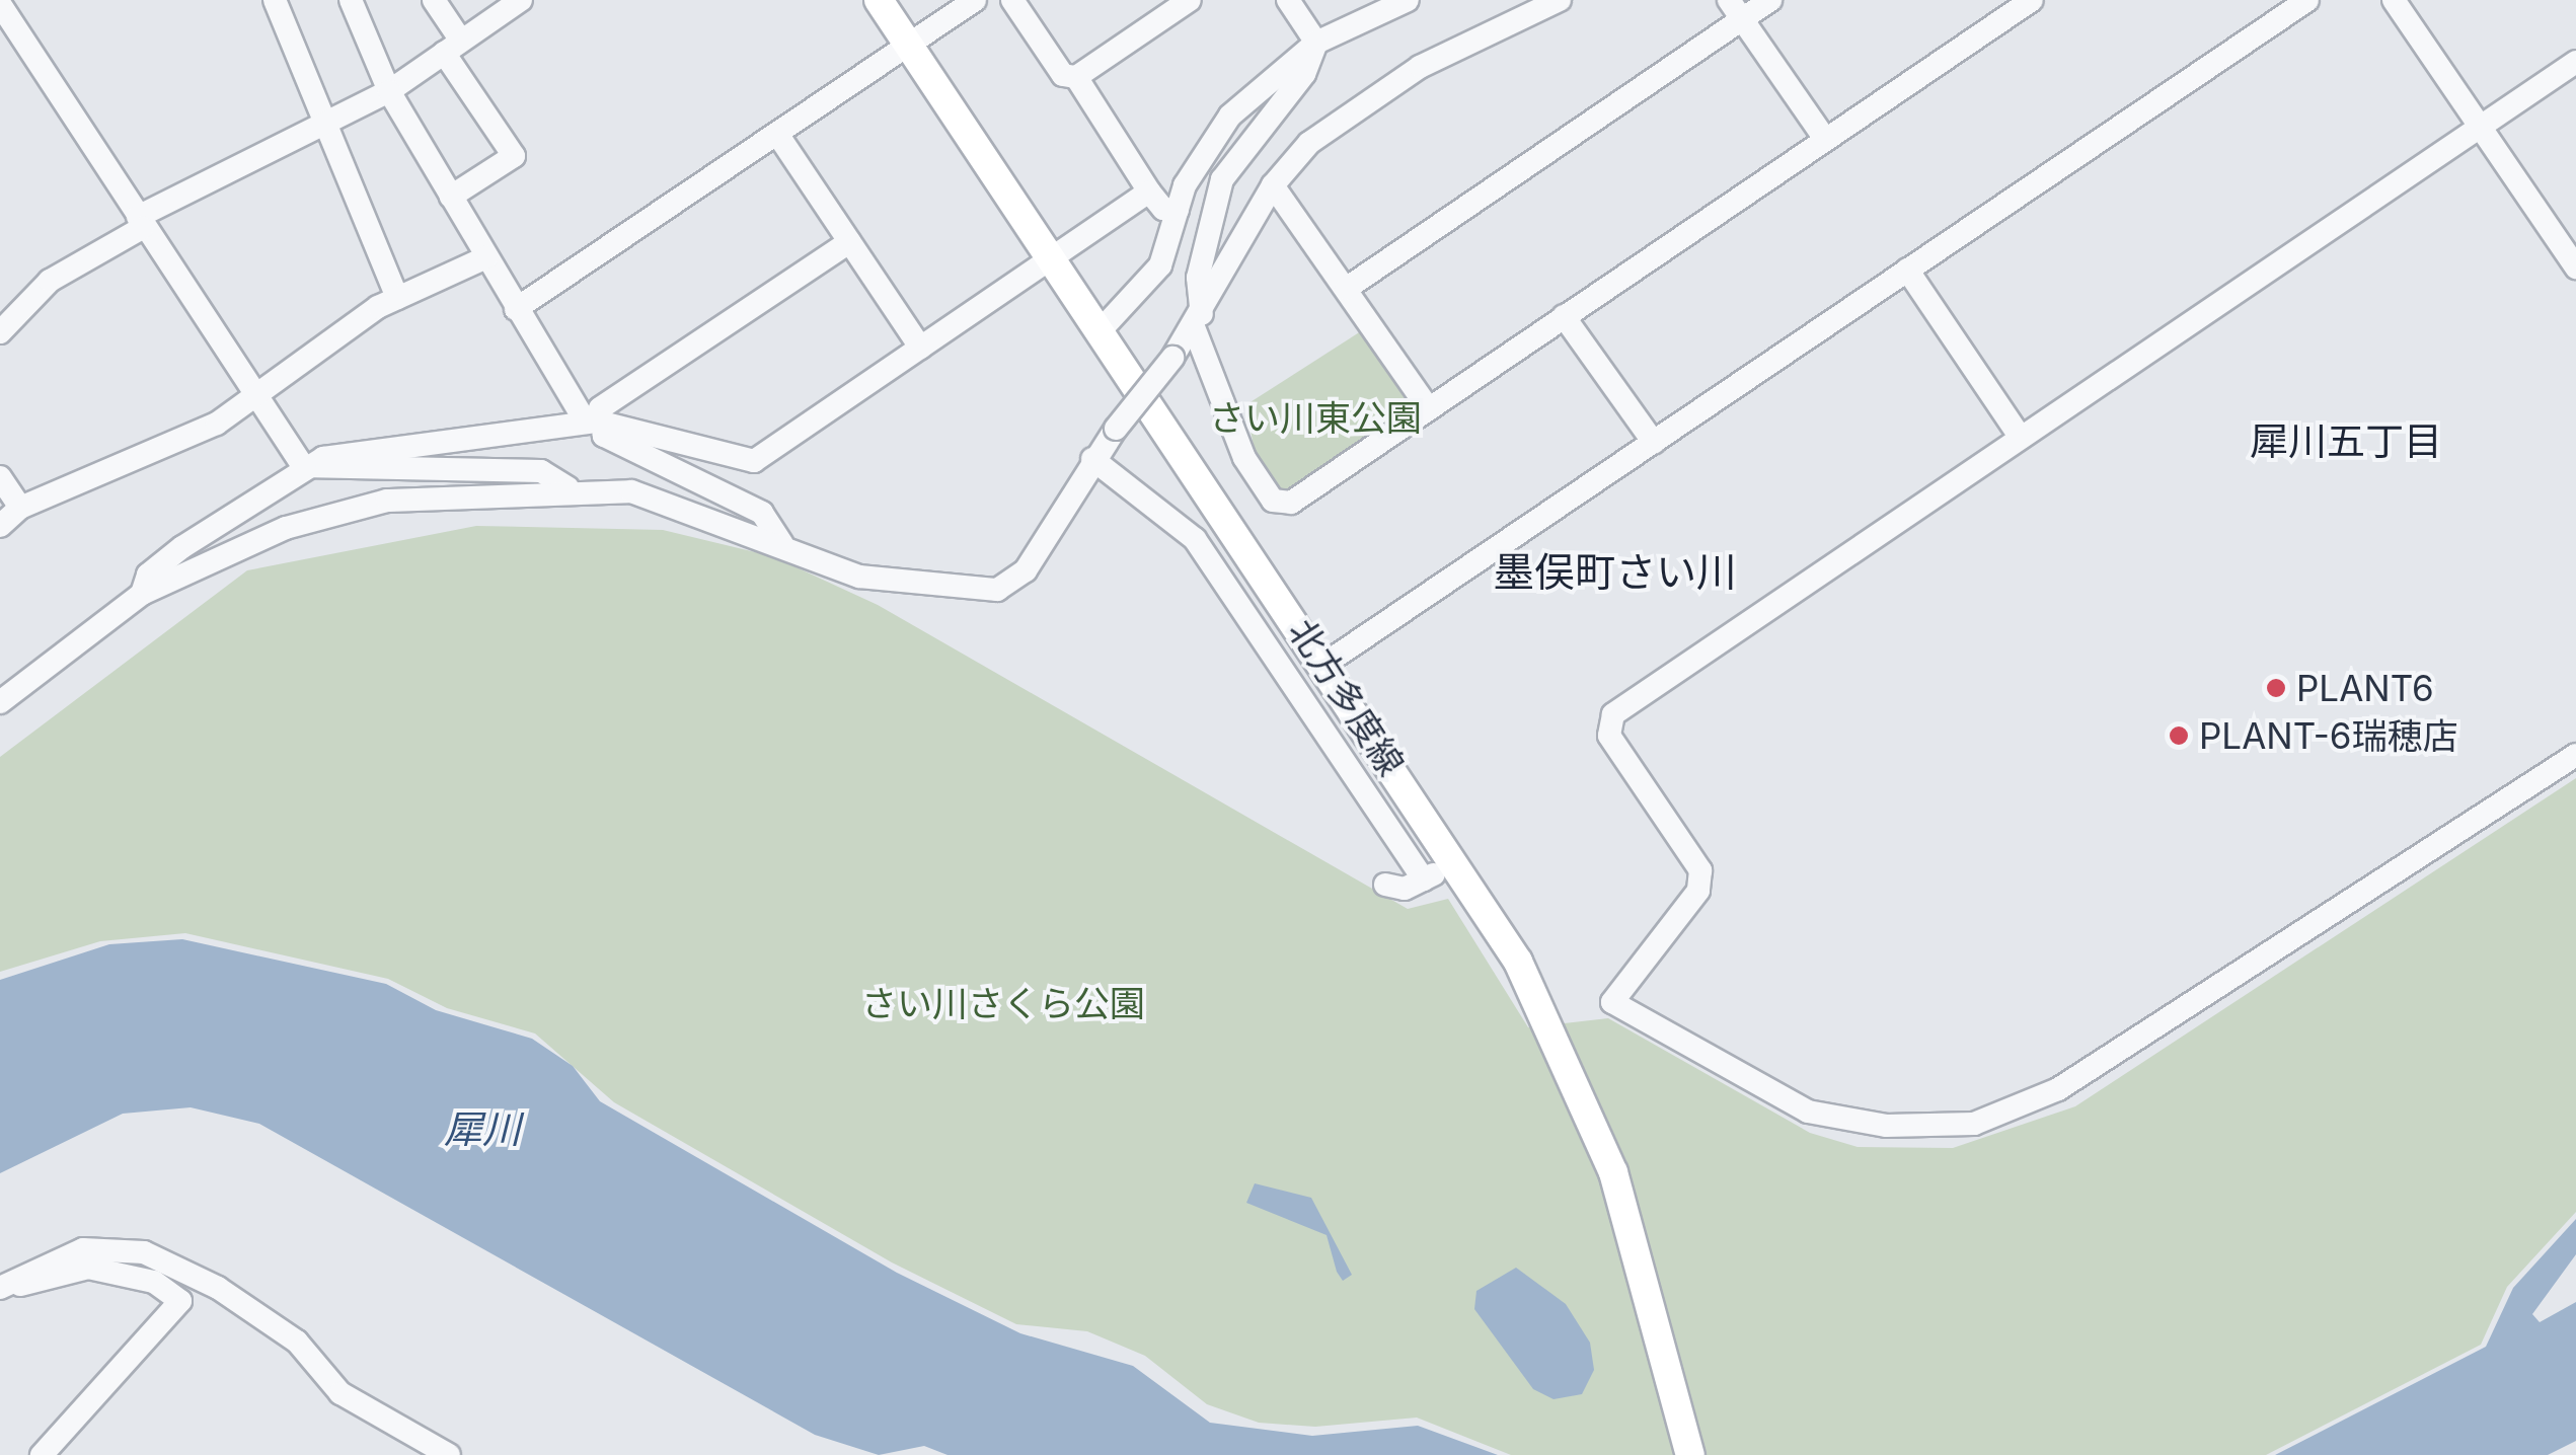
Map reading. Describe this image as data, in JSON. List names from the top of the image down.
{
  "streets": {
    "main road": ["北方多度線"]
  },
  "districts": ["犀川五丁目", "墨俣町さい川"],
  "water": ["犀川"],
  "parks": ["さい川東公園", "さい川さくら公園"],
  "places": ["PLANT6", "PLANT-6瑞穂店"]
}
